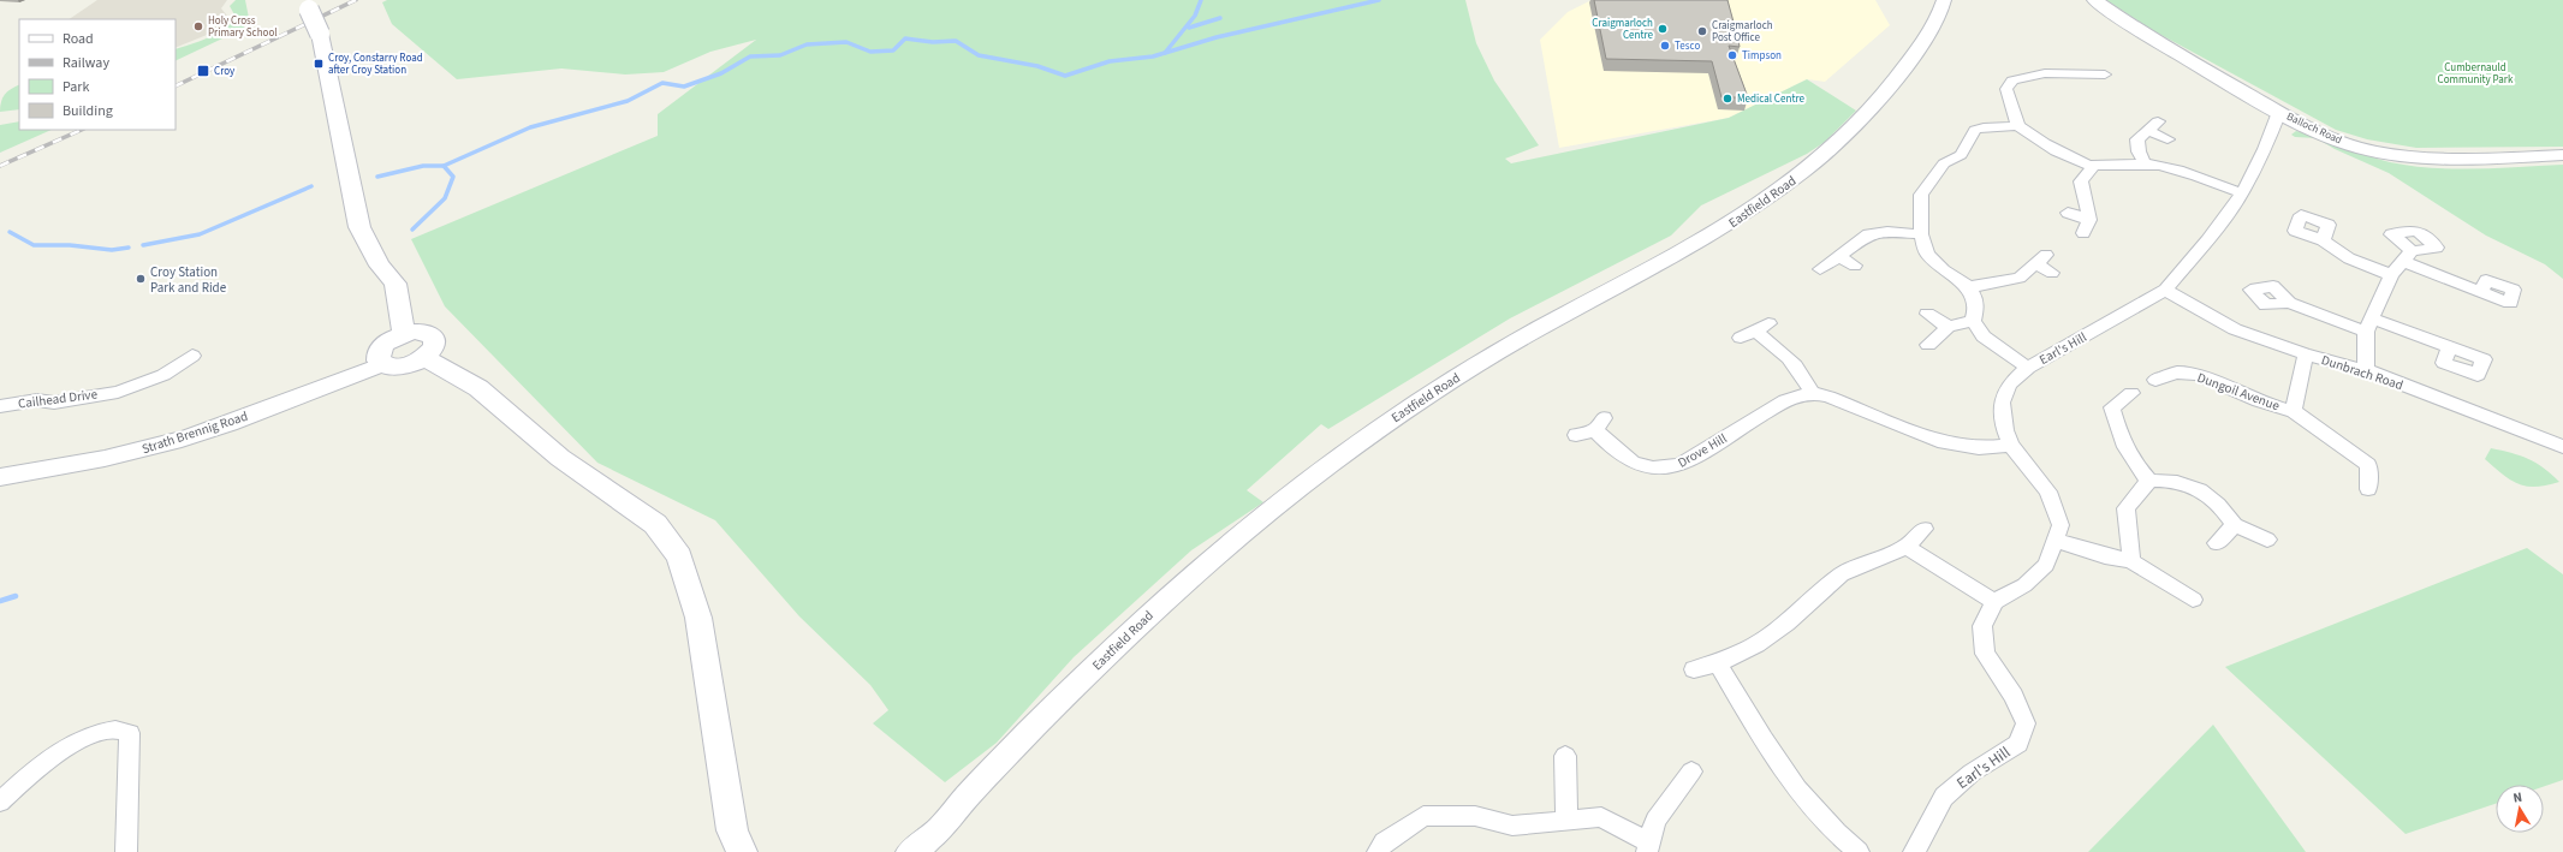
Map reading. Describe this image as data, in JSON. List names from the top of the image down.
{
  "streets": {
    "street": [
      "Balloch Road",
      "Eastfield Road",
      "Earl's Hill",
      "Dunbrach Road",
      "Dungoil Avenue",
      "Cailhead Drive",
      "Strath Brennig Road",
      "Drove Hill"
    ]
  },
  "crossings": [
    ["Balloch Road", "Earl's Hill"],
    ["Earl's Hill", "Dunbrach Road"],
    ["Dunbrach Road", "Dungoil Avenue"]
  ],
  "parks": ["Cumbernauld Community Park"],
  "places": {
    "other": [
      "Holy Cross Primary School",
      "Craigmarloch Centre",
      "Craigmarloch Post Office",
      "Tesco",
      "Timpson",
      "Medical Centre",
      "Croy Station Park and Ride"
    ],
    "transit": ["Croy, Constarry Road after Croy Station", "Croy"]
  },
  "legend": [
    "Road",
    "Railway",
    "Park",
    "Building"
  ],
  "north": "top"
}
